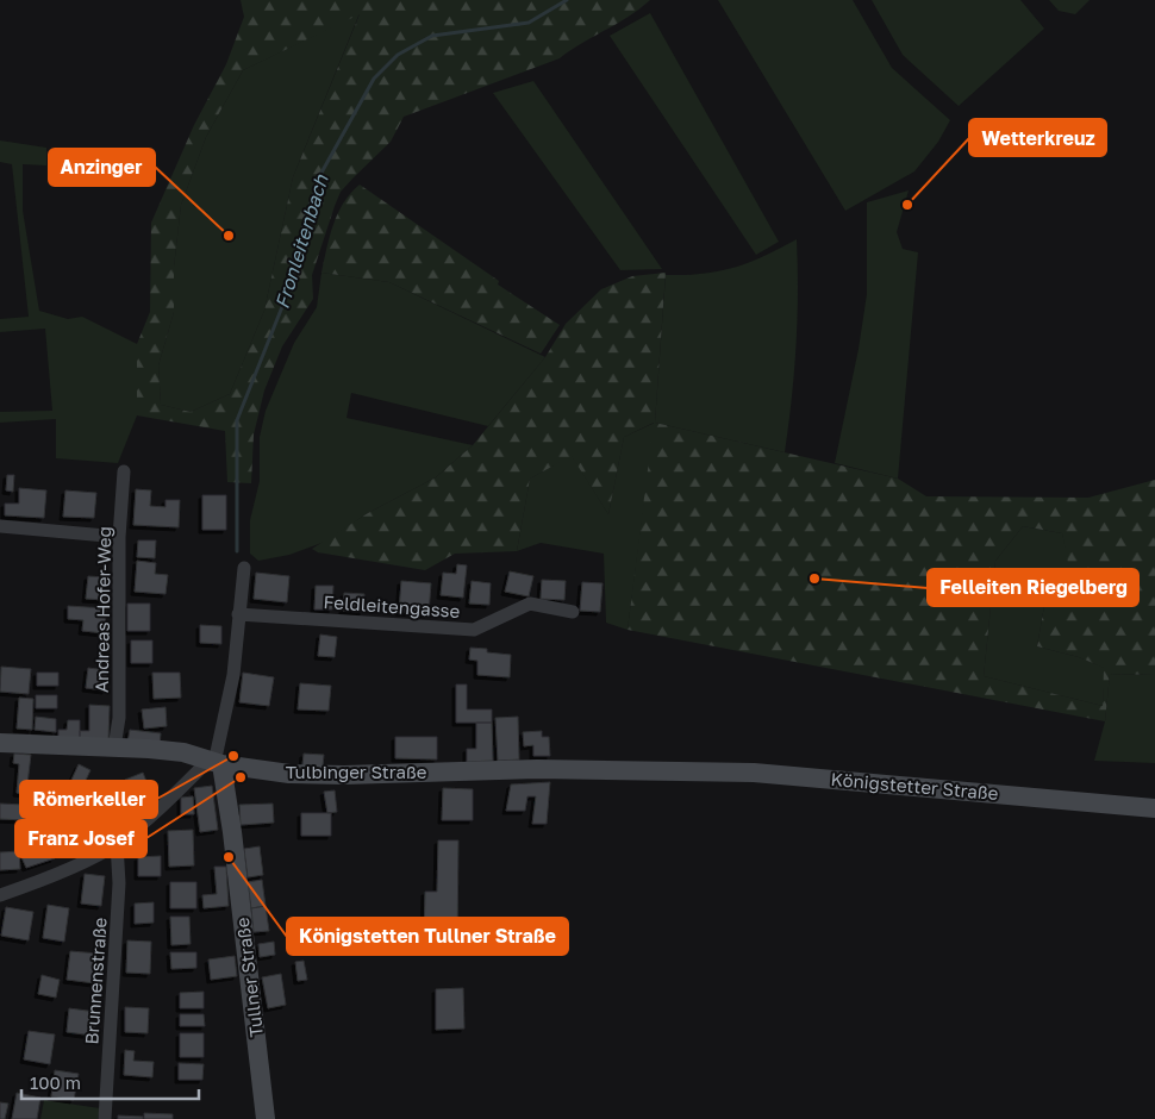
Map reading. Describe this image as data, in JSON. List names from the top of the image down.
{
  "streets": {
    "main road": ["Tulbinger Straße", "Königstetter Straße", "Tullner Straße"],
    "street": ["Feldleitengasse", "Andreas Hofer-Weg", "Brunnenstraße"]
  },
  "crossings": [
    ["Andreas Hofer-Weg", "Tulbinger Straße"],
    ["Tulbinger Straße", "Königstetter Straße"],
    ["Tulbinger Straße", "Tullner Straße"]
  ],
  "water": ["Fronleitenbach"],
  "places": [
    "Wetterkreuz",
    "Anzinger",
    "Felleiten Riegelberg",
    "Römerkeller",
    "Franz Josef",
    "Königstetten Tullner Straße"
  ],
  "scale_bar": "100 m"
}
